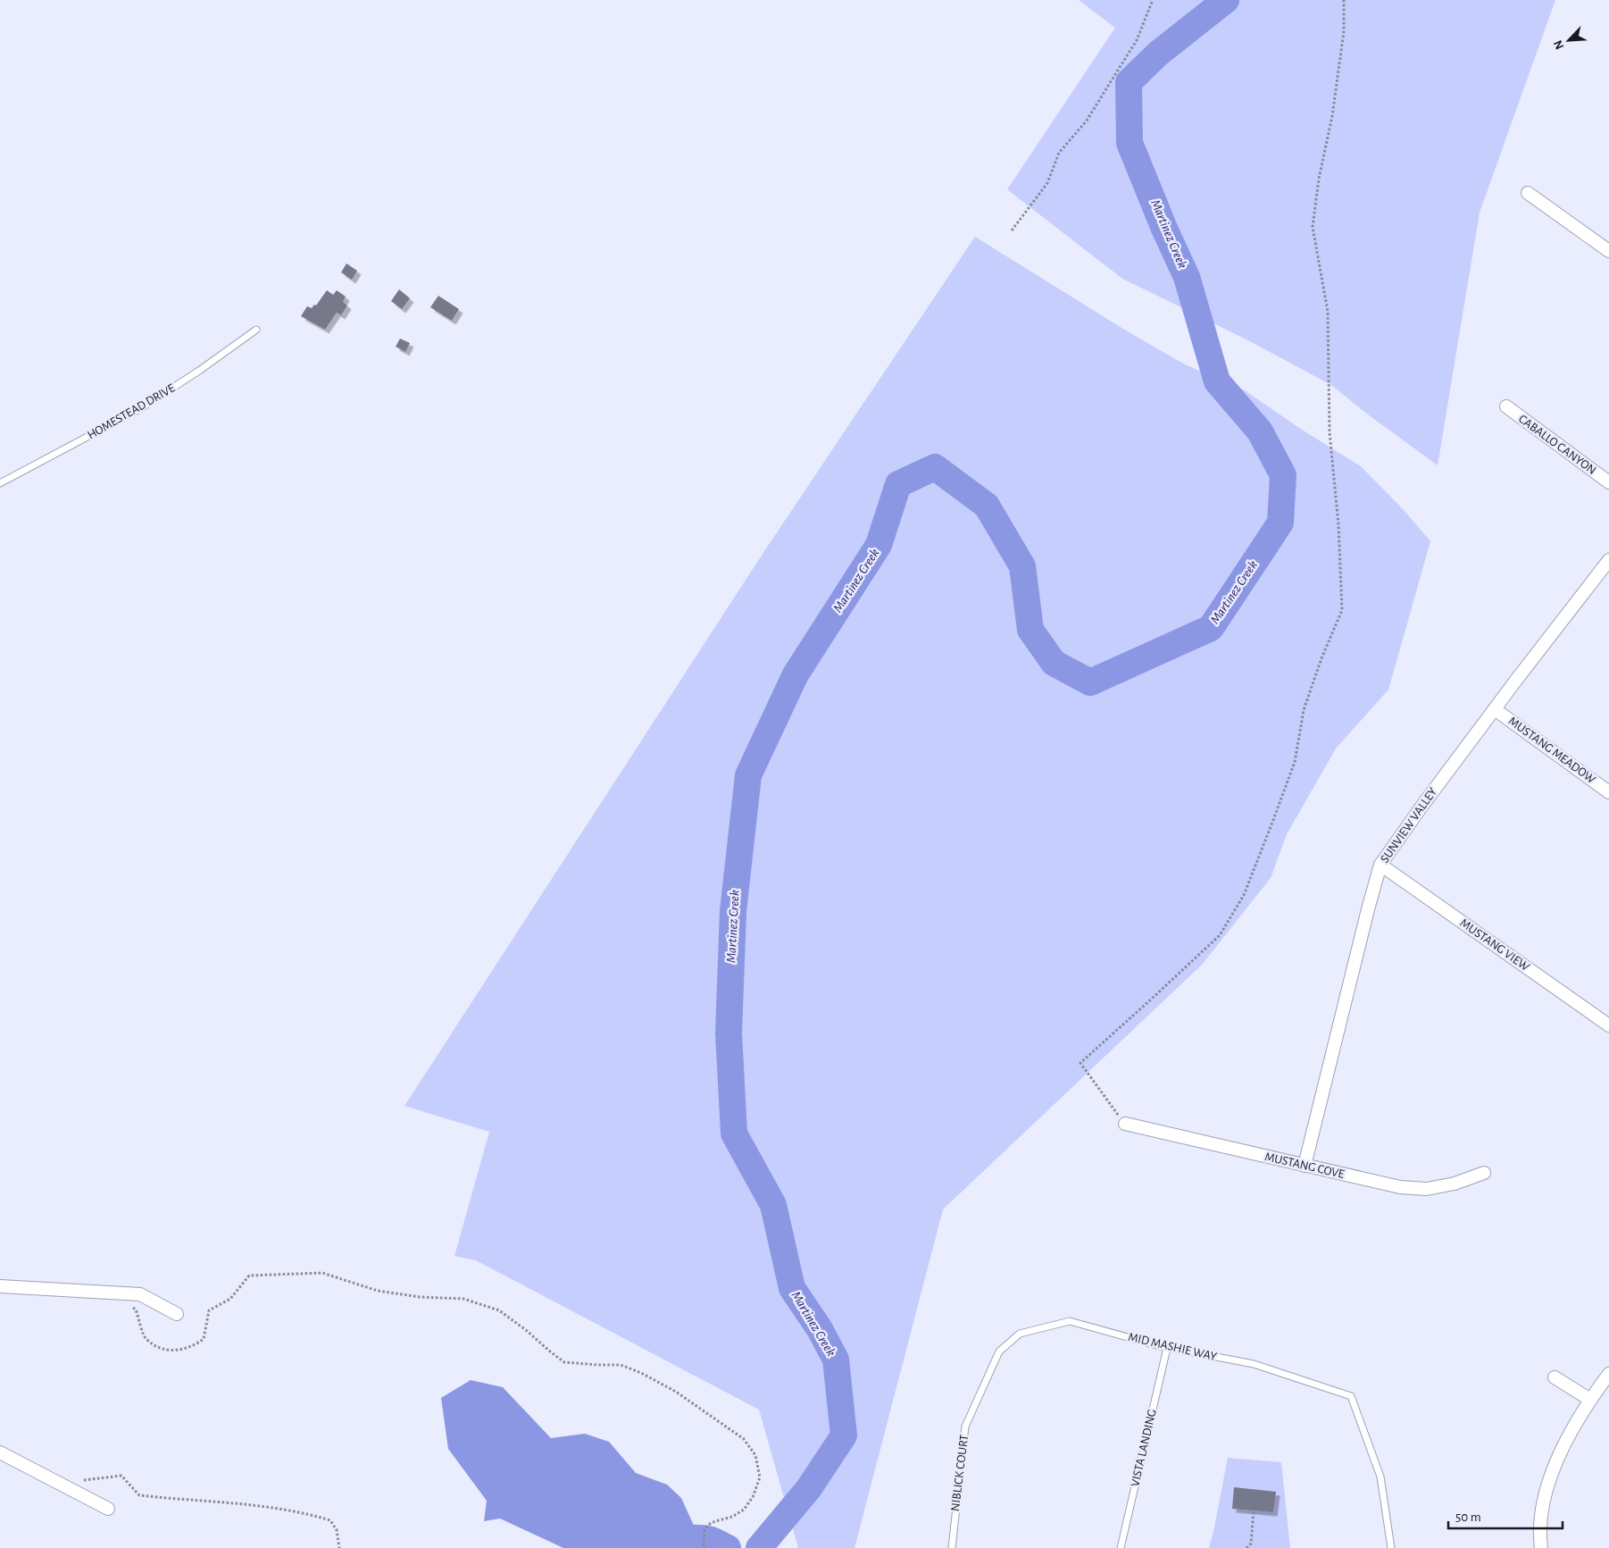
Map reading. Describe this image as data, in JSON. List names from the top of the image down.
{
  "streets": {
    "street": [
      "CABALLO CANYON",
      "MUSTANG MEADOW",
      "SUNVIEW VALLEY",
      "MUSTANG VIEW",
      "MUSTANG COVE"
    ],
    "lane": [
      "HOMESTEAD DRIVE",
      "MID MASHIE WAY",
      "VISTA LANDING",
      "NIBLICK COURT"
    ]
  },
  "crossings": [
    ["MUSTANG MEADOW", "SUNVIEW VALLEY"],
    ["SUNVIEW VALLEY", "MUSTANG VIEW"],
    ["SUNVIEW VALLEY", "MUSTANG COVE"],
    ["MID MASHIE WAY", "VISTA LANDING"],
    ["MID MASHIE WAY", "NIBLICK COURT"]
  ],
  "water": ["Martinez Creek"],
  "scale_bar": "50 m",
  "north": "bottom left"
}
